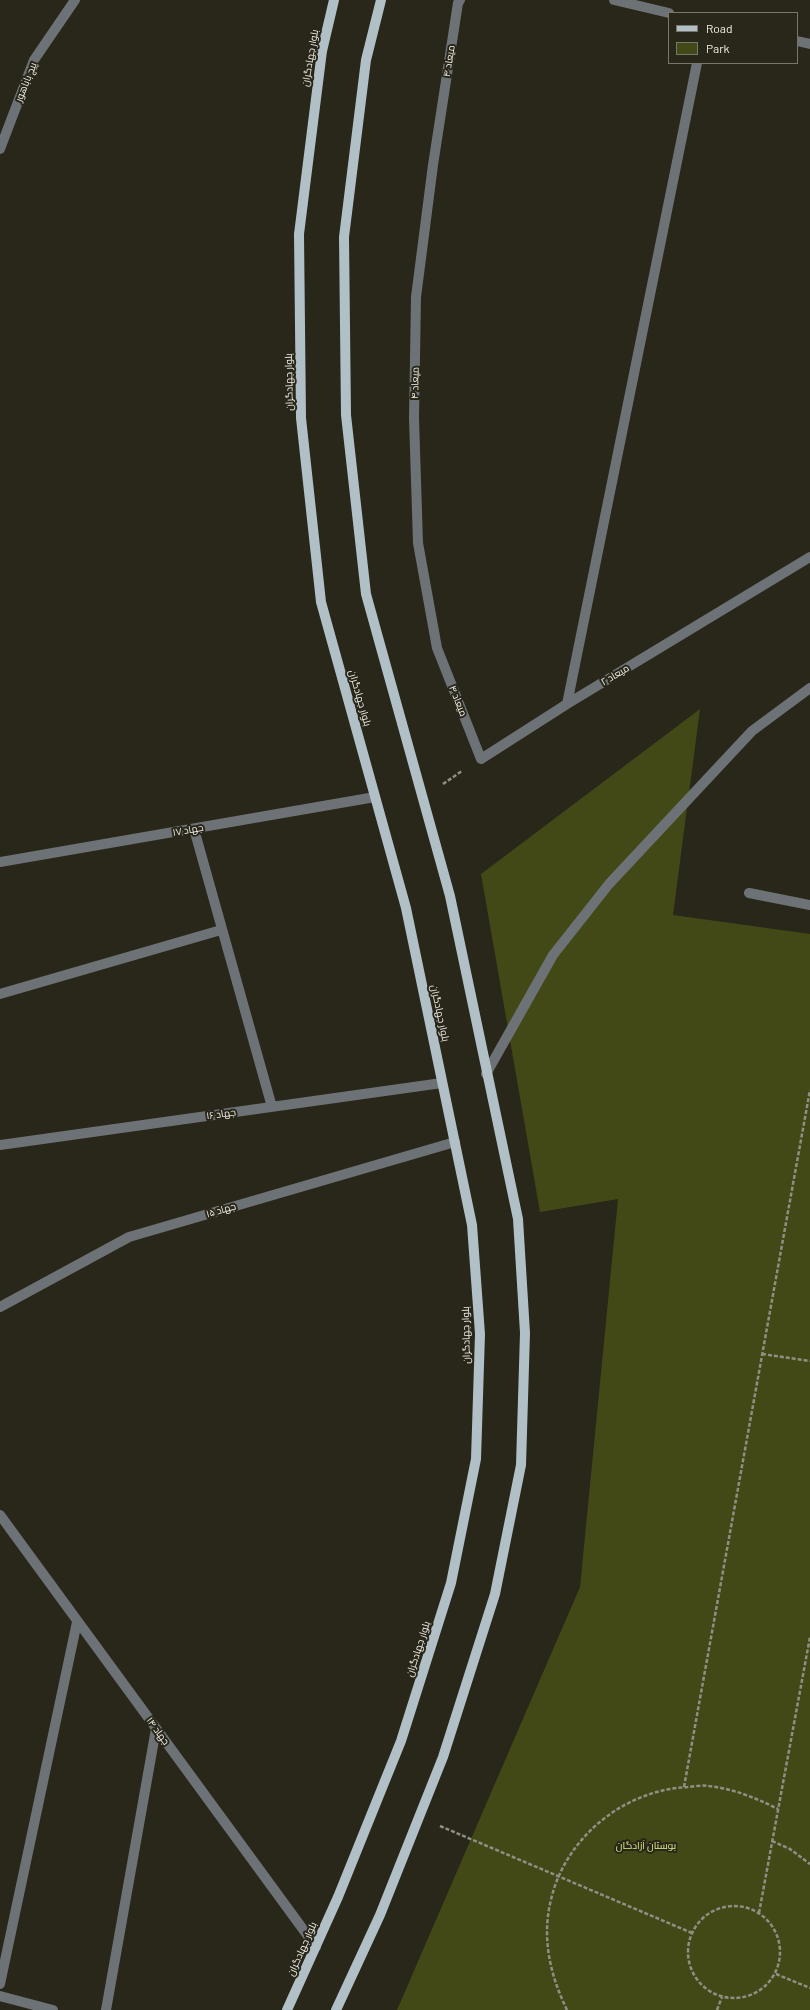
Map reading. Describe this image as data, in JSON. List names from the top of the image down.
{
  "streets": {
    "main road": ["بلوار جهادگران"],
    "street": [
      "میعاد ۴",
      "پیچ باباهور",
      "میعاد ۲",
      "جهاد ۱۷",
      "جهاد ۱۶",
      "جهاد ۱۵",
      "جهاد ۱۴"
    ]
  },
  "crossings": [
    ["بلوار جهادگران", "جهاد ۱۷"],
    ["بلوار جهادگران", "جهاد ۱۶"],
    ["بلوار جهادگران", "جهاد ۱۵"],
    ["بلوار جهادگران", "جهاد ۱۴"],
    ["میعاد ۴", "میعاد ۲"]
  ],
  "parks": ["بوستان آزادگان"],
  "legend": ["Road", "Park"]
}
